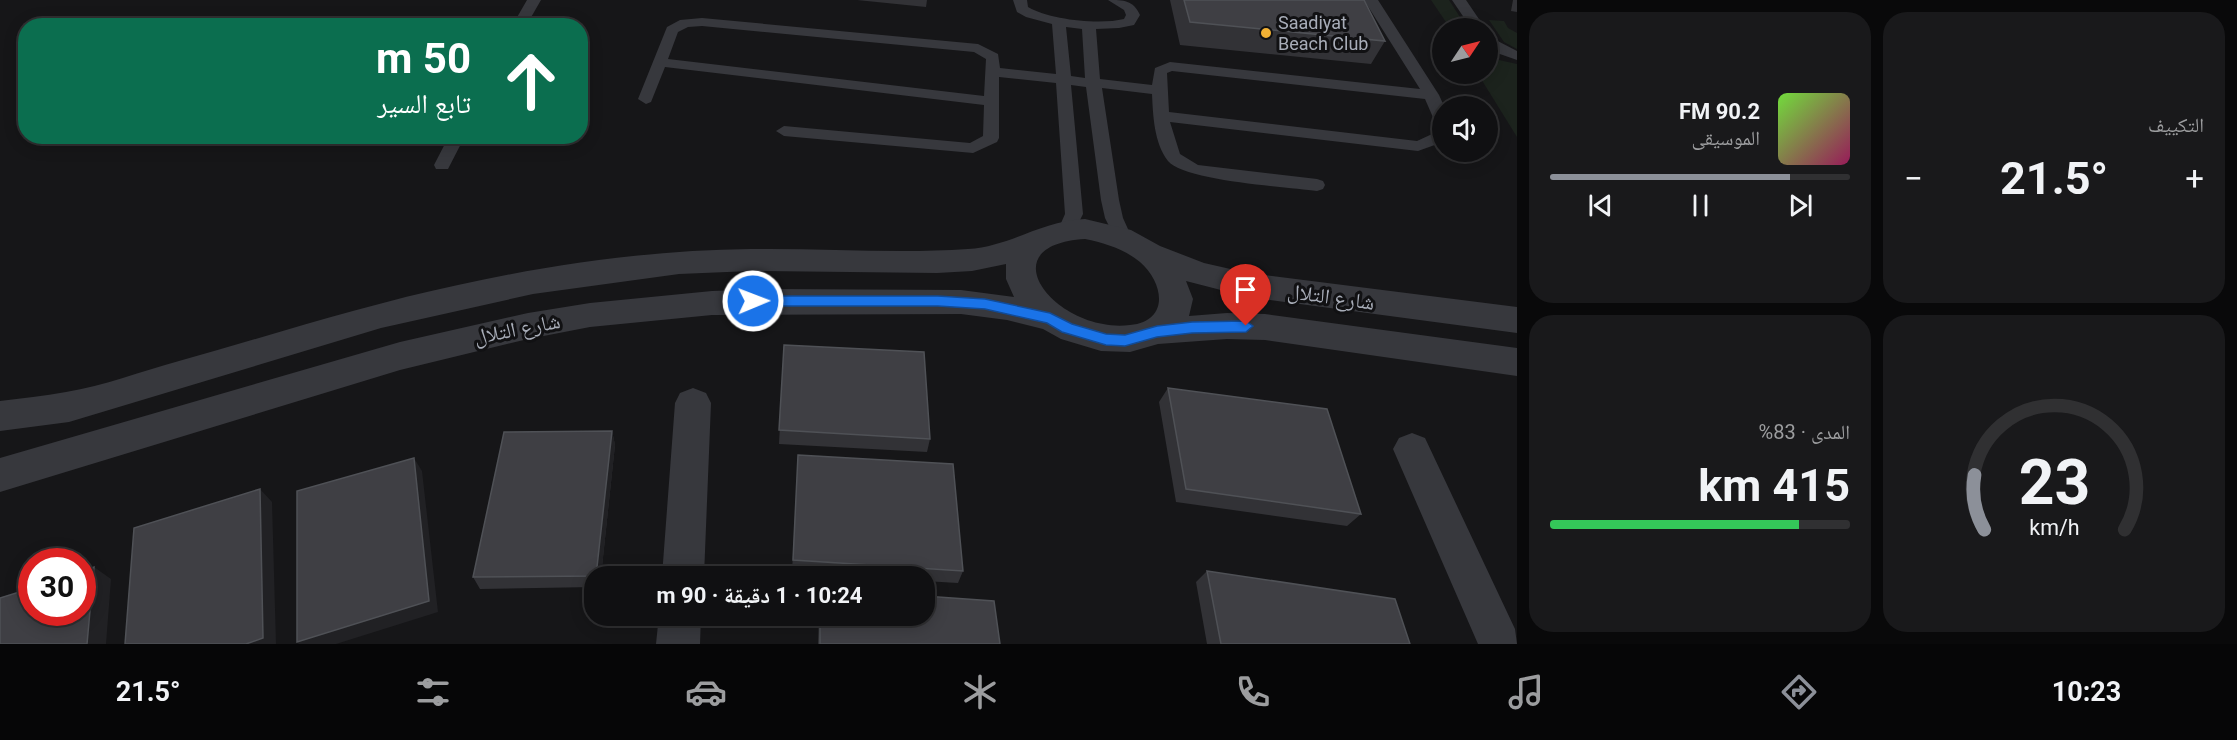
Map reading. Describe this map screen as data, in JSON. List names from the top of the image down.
{
  "streets": {
    "street": ["شارع التلال"]
  },
  "places": ["Saadiyat Beach Club"],
  "north": "top right",
  "page": {
    "tile": [
      "التكييف",
      ["المدى · 83%", "415 km"]
    ],
    "turn": ["50 m", "تابع السير"],
    "song": ["90.2 FM", "الموسيقى"],
    "heat": ["−", "21.5°", "+"],
    "limit": "30",
    "trip": "10:24 · 1 دقيقة · 90 m",
    "tabs": ["10:23", "21.5°"],
    "gauge": ["23", "km/h"]
  }
}
